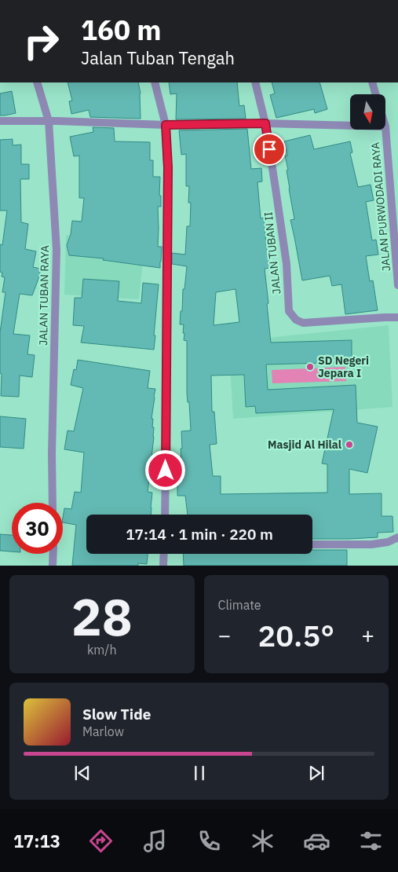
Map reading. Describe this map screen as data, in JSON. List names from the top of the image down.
{
  "streets": {
    "street": ["JALAN PURWODADI RAYA", "JALAN TUBAN II", "JALAN TUBAN RAYA"]
  },
  "places": ["SD Negeri Jepara I", "Masjid Al Hilal"],
  "north": "bottom",
  "page": {
    "turn": ["160 m", "Jalan Tuban Tengah"],
    "limit": "30",
    "trip": "17:14 · 1 min · 220 m",
    "tile": [
      ["28", "km/h"],
      "Climate"
    ],
    "heat": ["−", "20.5°", "+"],
    "song": ["Slow Tide", "Marlow"],
    "tabs": "17:13"
  }
}
